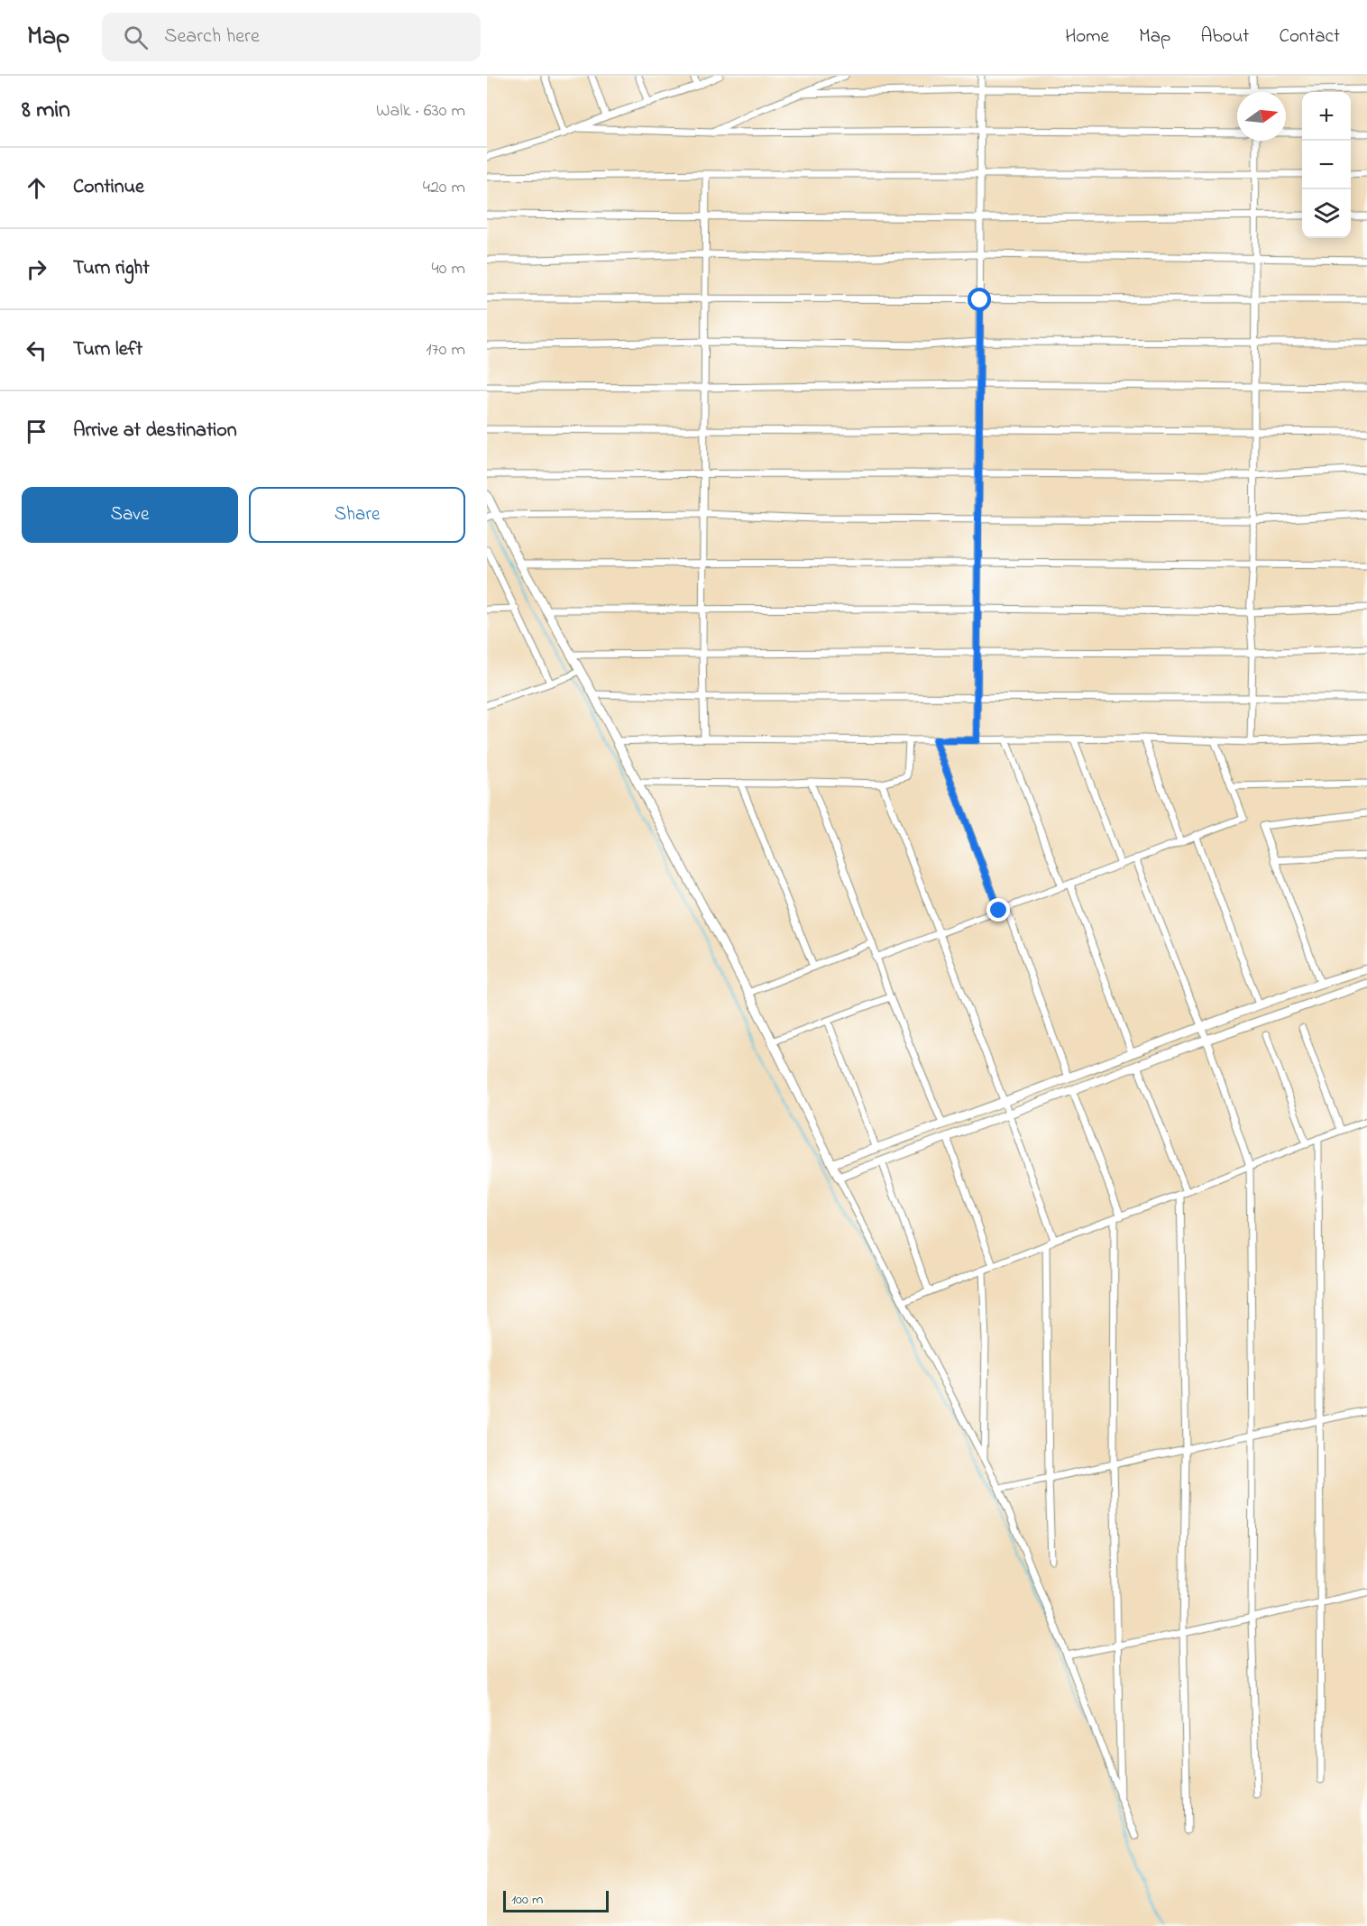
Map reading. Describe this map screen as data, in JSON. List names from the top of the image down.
{
  "scale_bar": "100 m",
  "north": "right",
  "page": {
    "header": "Map",
    "search": "Search here",
    "nav": [
      "Home",
      "Map",
      "About",
      "Contact"
    ],
    "heading": ["8 min", "Walk · 630 m"],
    "map_buttons": ["+", "−"],
    "list": [
      ["Continue", "420 m"],
      ["Turn right", "40 m"],
      ["Turn left", "170 m"],
      "Arrive at destination"
    ],
    "buttons": ["Save", "Share"],
    "scale": "100 m"
  }
}
